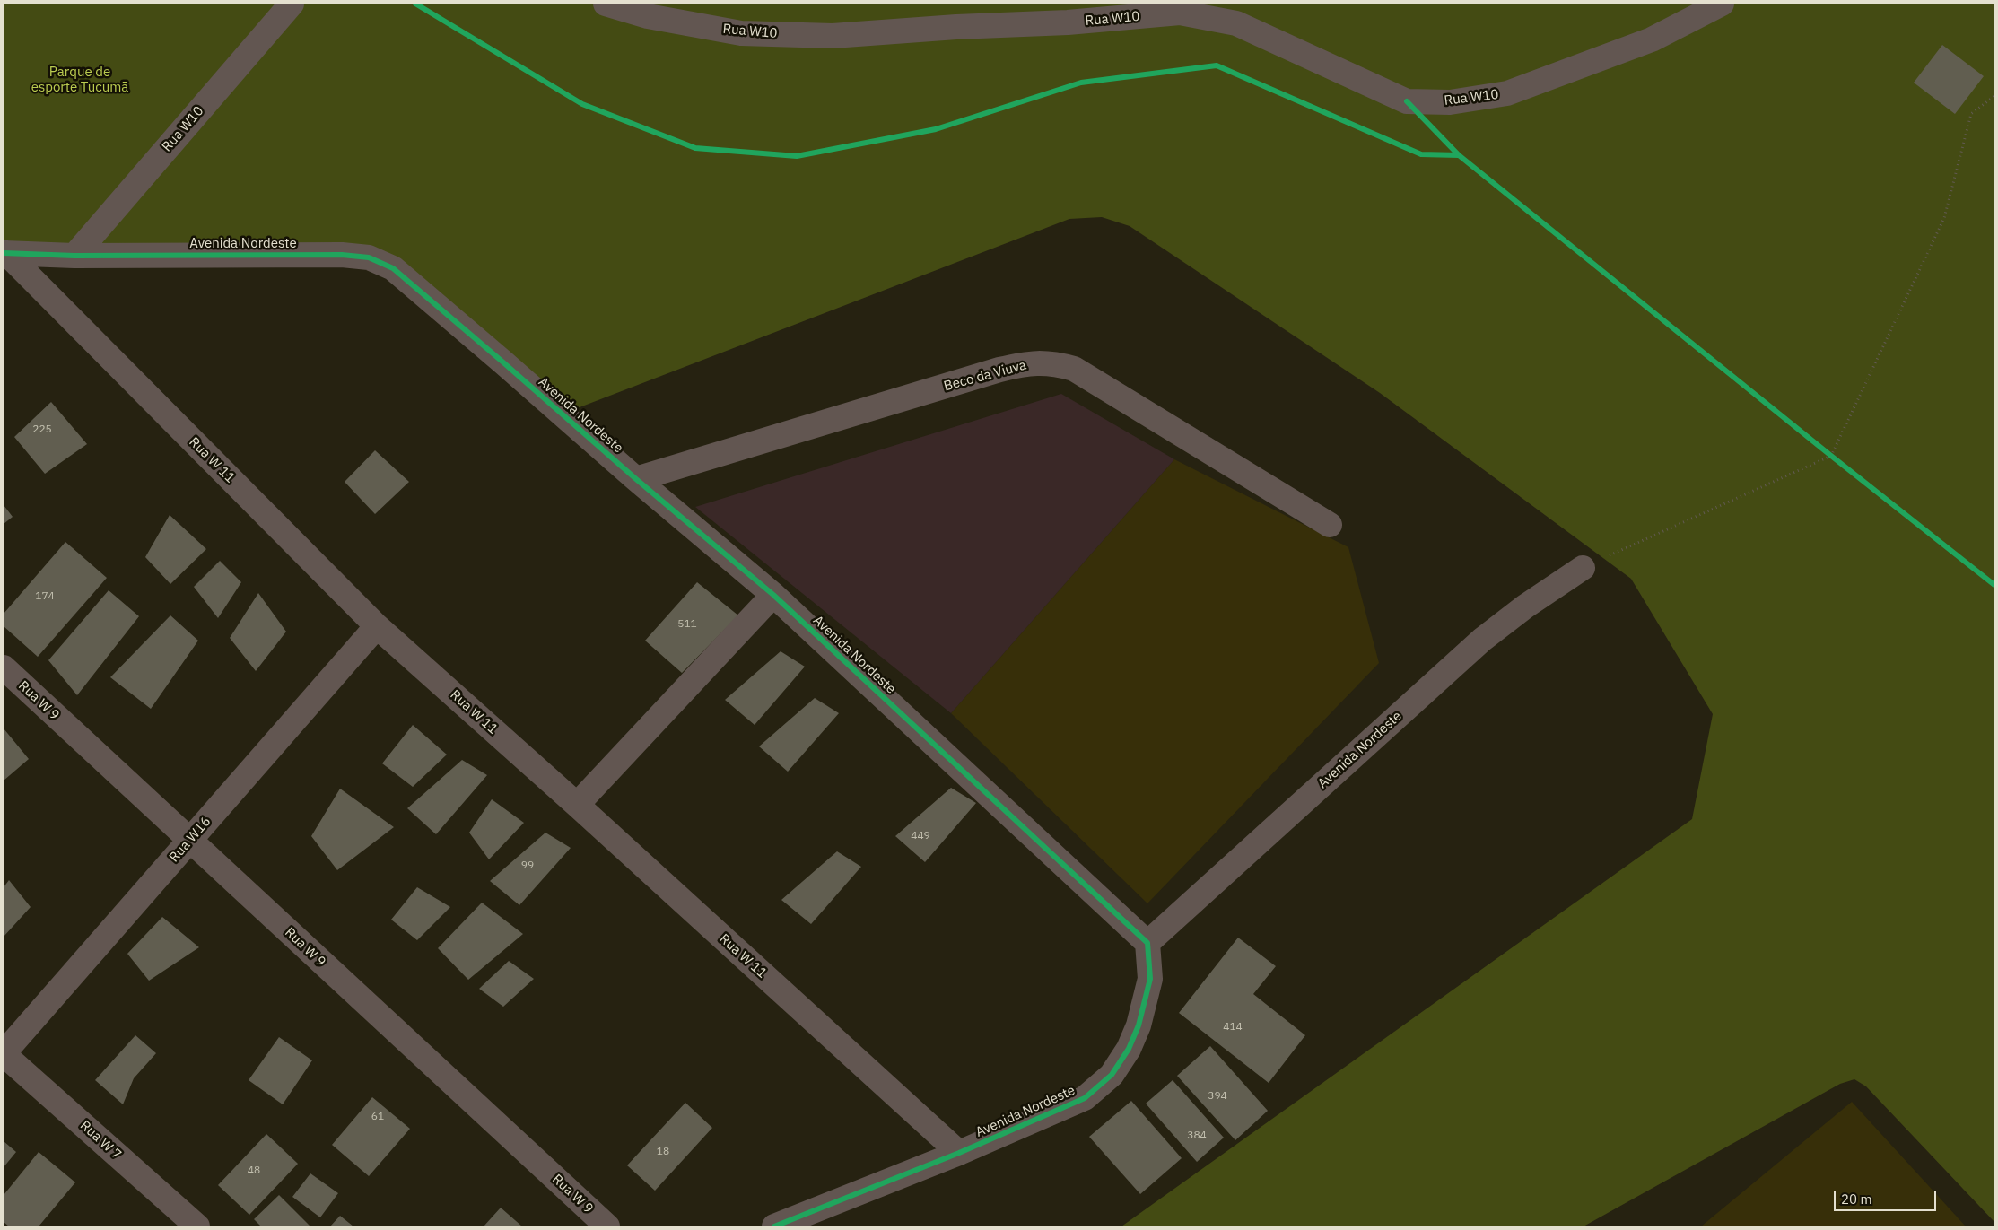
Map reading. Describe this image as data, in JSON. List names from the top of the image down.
{
  "streets": {
    "street": [
      "Rua W10",
      "Avenida Nordeste",
      "Beco da Viuva",
      "Rua W 11",
      "Rua W 9",
      "Rua W16",
      "Rua W 7"
    ]
  },
  "crossings": [
    ["Rua W10", "Avenida Nordeste"],
    ["Avenida Nordeste", "Beco da Viuva"],
    ["Avenida Nordeste", "Rua W 11"],
    ["Rua W 11", "Rua W16"],
    ["Rua W 9", "Rua W16"],
    ["Rua W16", "Rua W 7"]
  ],
  "parks": ["Parque de esporte Tucumã"],
  "house_numbers": [
    "225",
    "174",
    "511",
    "449",
    "99",
    "414",
    "394",
    "61",
    "384",
    "18",
    "48"
  ],
  "scale_bar": "20 m"
}
